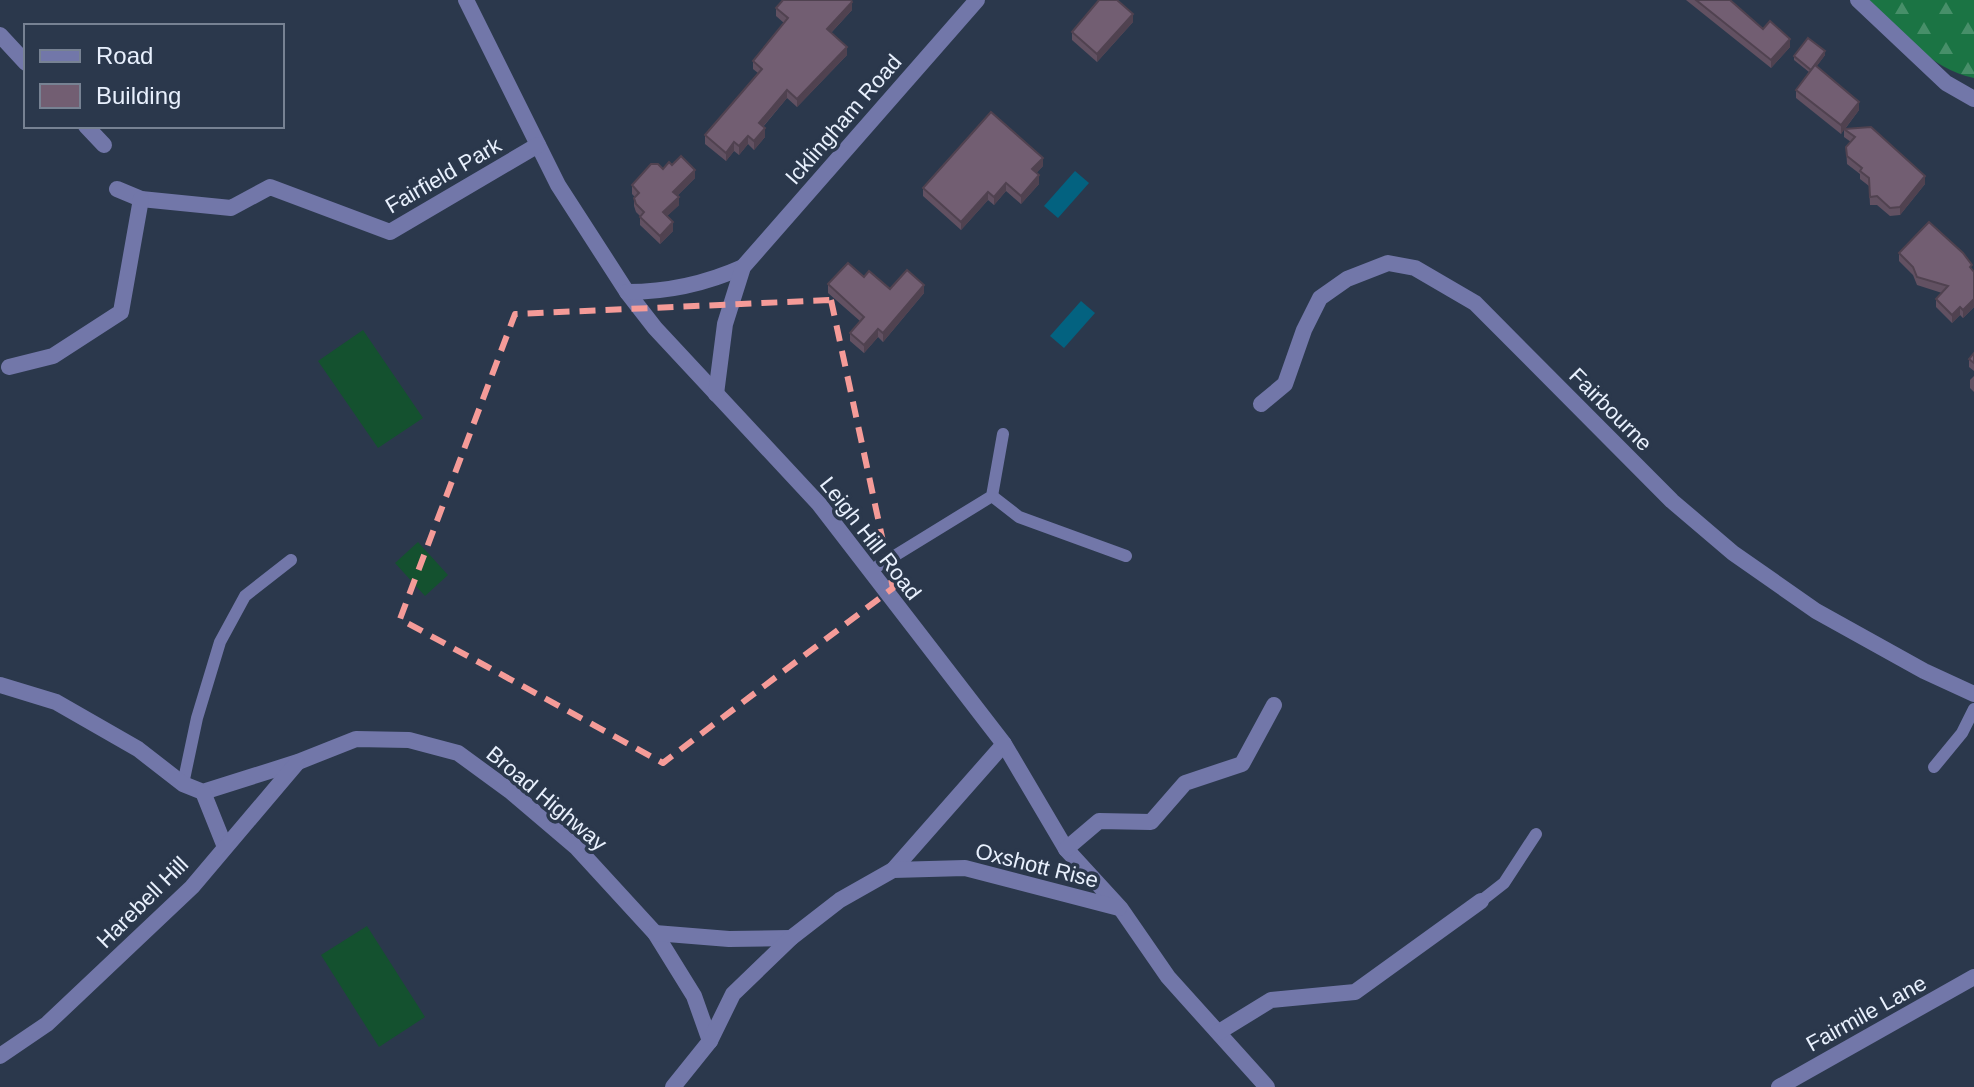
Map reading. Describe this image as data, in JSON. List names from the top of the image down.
{
  "streets": {
    "street": [
      "Icklingham Road",
      "Fairfield Park",
      "Fairbourne",
      "Leigh Hill Road",
      "Broad Highway",
      "Oxshott Rise",
      "Harebell Hill",
      "Fairmile Lane"
    ]
  },
  "crossings": [
    ["Icklingham Road", "Leigh Hill Road"],
    ["Fairfield Park", "Leigh Hill Road"],
    ["Leigh Hill Road", "Oxshott Rise"],
    ["Broad Highway", "Oxshott Rise"],
    ["Broad Highway", "Harebell Hill"]
  ],
  "legend": ["Road", "Building"]
}
